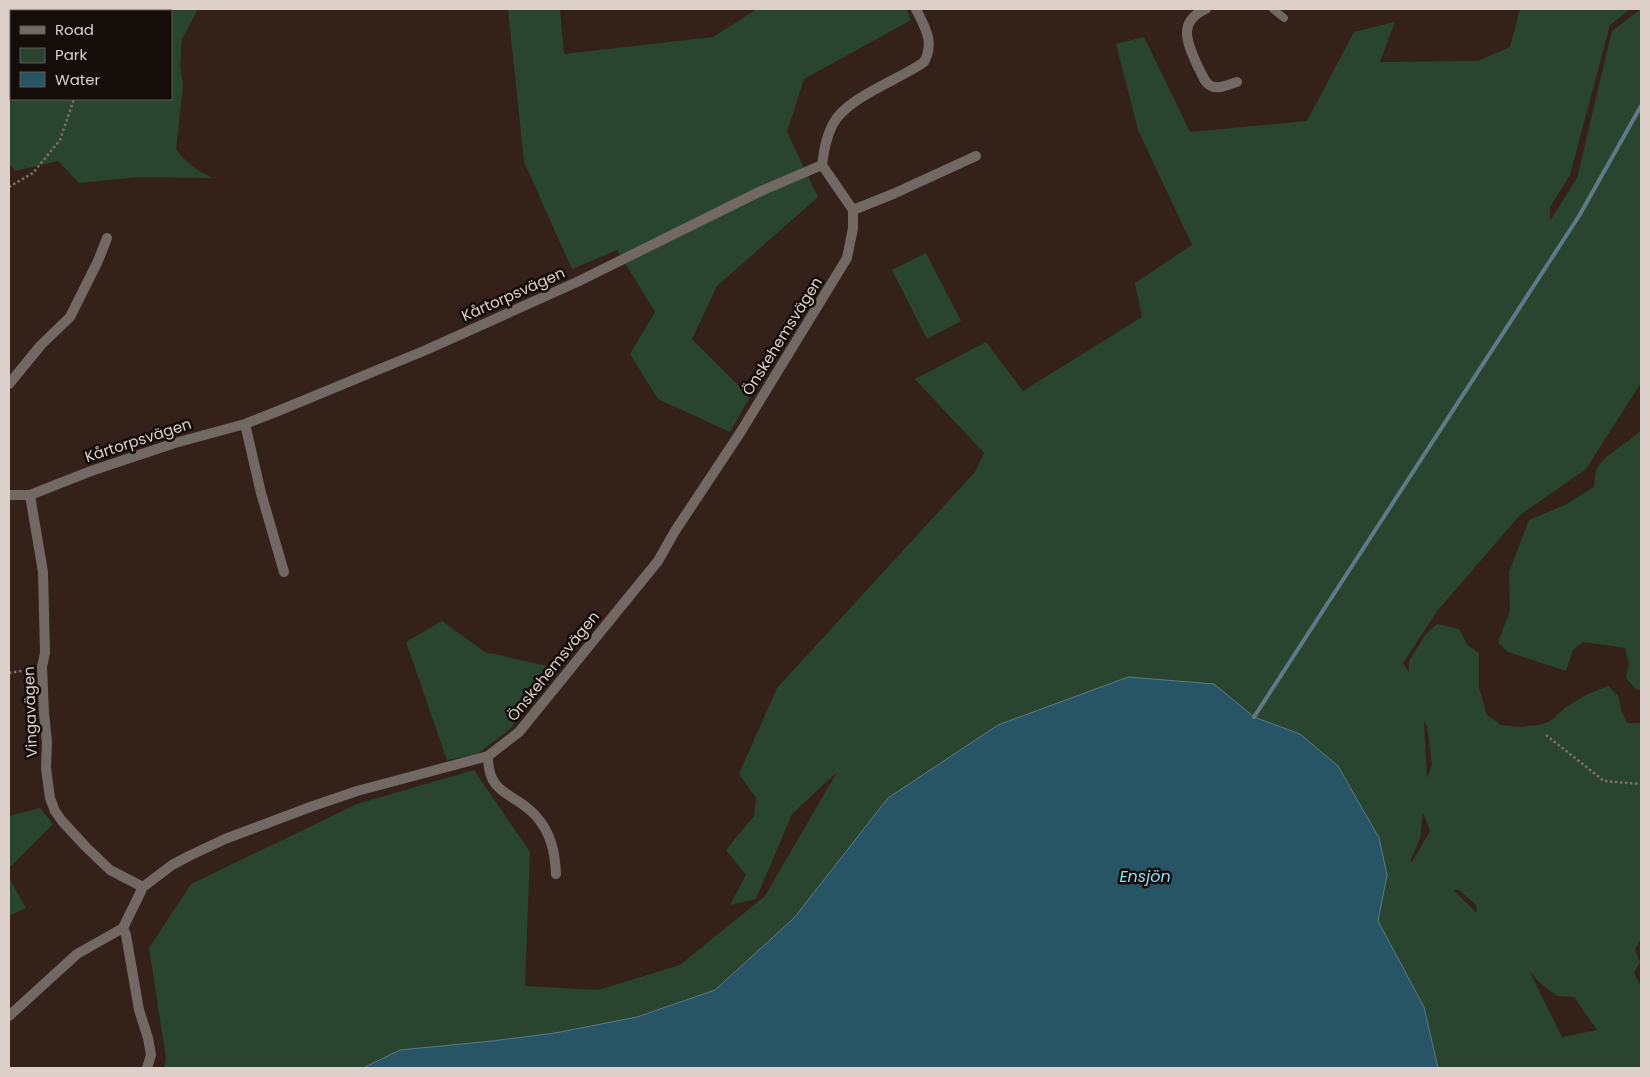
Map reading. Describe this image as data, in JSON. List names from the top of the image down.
{
  "streets": {
    "street": ["Kårtorpsvägen", "Önskehemsvägen", "Vingavägen"]
  },
  "crossings": [
    ["Kårtorpsvägen", "Vingavägen"],
    ["Önskehemsvägen", "Vingavägen"]
  ],
  "water": ["Ensjön"],
  "legend": ["Road", "Park", "Water"]
}
